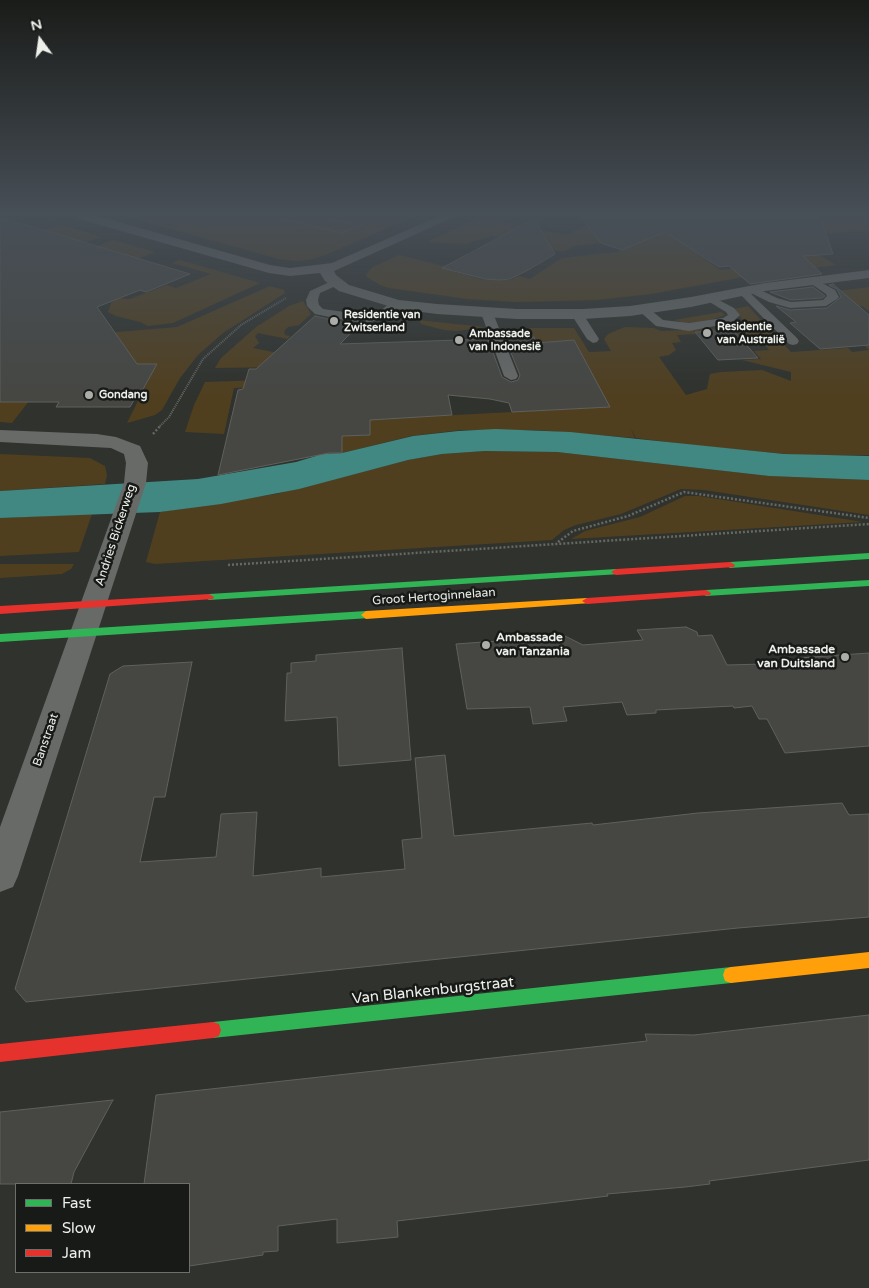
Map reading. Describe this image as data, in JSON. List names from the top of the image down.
{
  "streets": {
    "main road": ["Groot Hertoginnelaan", "Van Blankenburgstraat"],
    "street": ["Andries Bickerweg", "Banstraat"]
  },
  "crossings": [
    ["Andries Bickerweg", "Groot Hertoginnelaan"],
    ["Andries Bickerweg", "Banstraat"],
    ["Groot Hertoginnelaan", "Banstraat"]
  ],
  "places": [
    "Residentie van Zwitserland",
    "Residentie van Australië",
    "Ambassade van Indonesië",
    "Gondang",
    "Ambassade van Tanzania",
    "Ambassade van Duitsland"
  ],
  "legend": ["Fast", "Slow", "Jam"],
  "north": "top"
}
